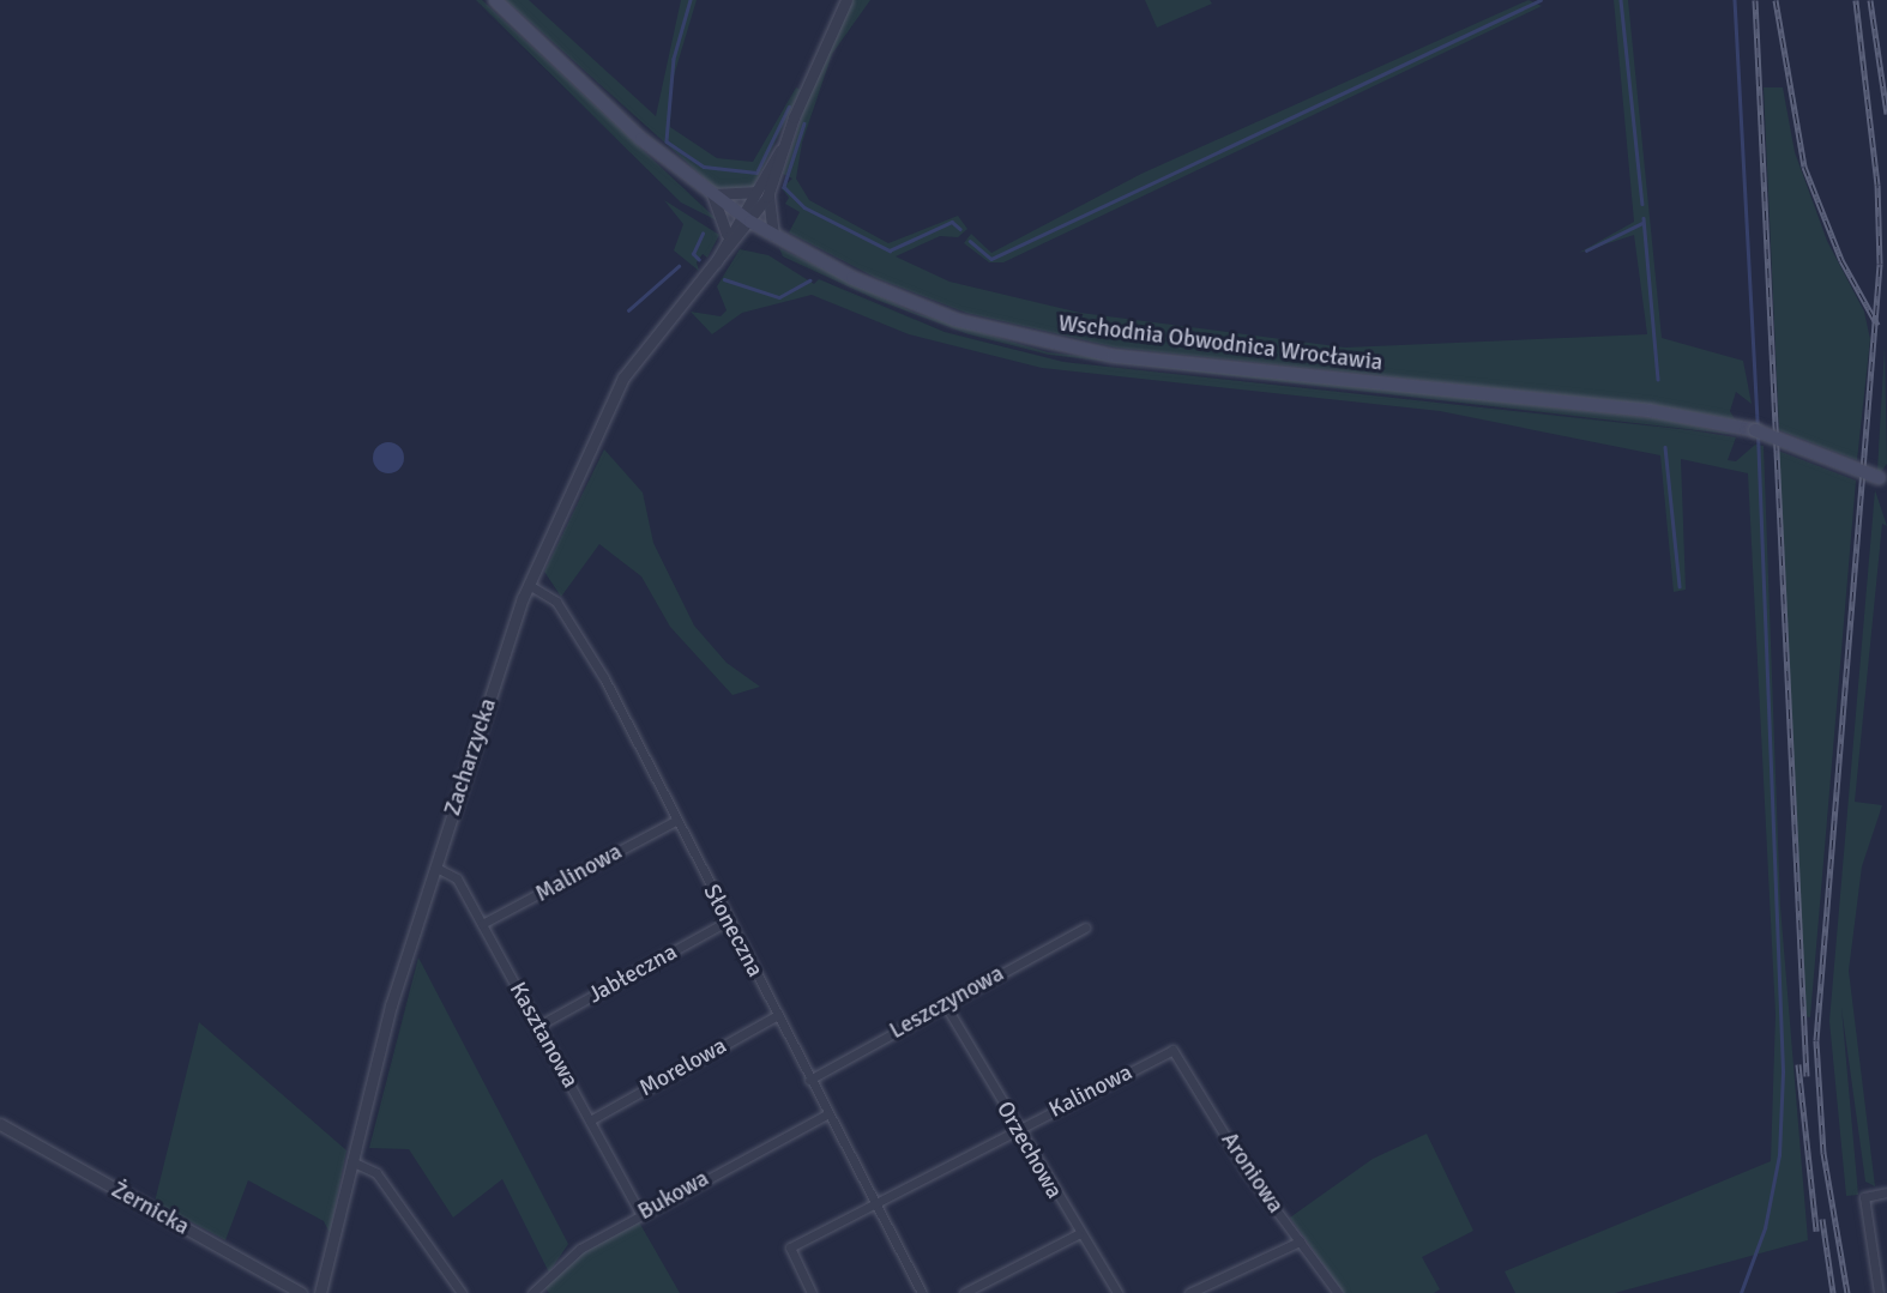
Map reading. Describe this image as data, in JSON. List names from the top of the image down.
{
  "streets": {
    "main road": ["Wschodnia Obwodnica Wrocławia"],
    "street": [
      "Zacharzycka",
      "Malinowa",
      "Słoneczna",
      "Jabłeczna",
      "Leszczynowa",
      "Kasztanowa",
      "Morelowa",
      "Kalinowa",
      "Orzechowa",
      "Aroniowa",
      "Bukowa",
      "Żernicka"
    ]
  },
  "crossings": [
    ["Wschodnia Obwodnica Wrocławia", "Zacharzycka"],
    ["Zacharzycka", "Słoneczna"],
    ["Zacharzycka", "Kasztanowa"],
    ["Malinowa", "Słoneczna"],
    ["Malinowa", "Kasztanowa"],
    ["Słoneczna", "Jabłeczna"],
    ["Słoneczna", "Leszczynowa"],
    ["Słoneczna", "Morelowa"],
    ["Słoneczna", "Kalinowa"],
    ["Słoneczna", "Bukowa"],
    ["Jabłeczna", "Kasztanowa"],
    ["Leszczynowa", "Orzechowa"],
    ["Kasztanowa", "Morelowa"],
    ["Kasztanowa", "Bukowa"],
    ["Kalinowa", "Orzechowa"],
    ["Kalinowa", "Aroniowa"]
  ]
}
